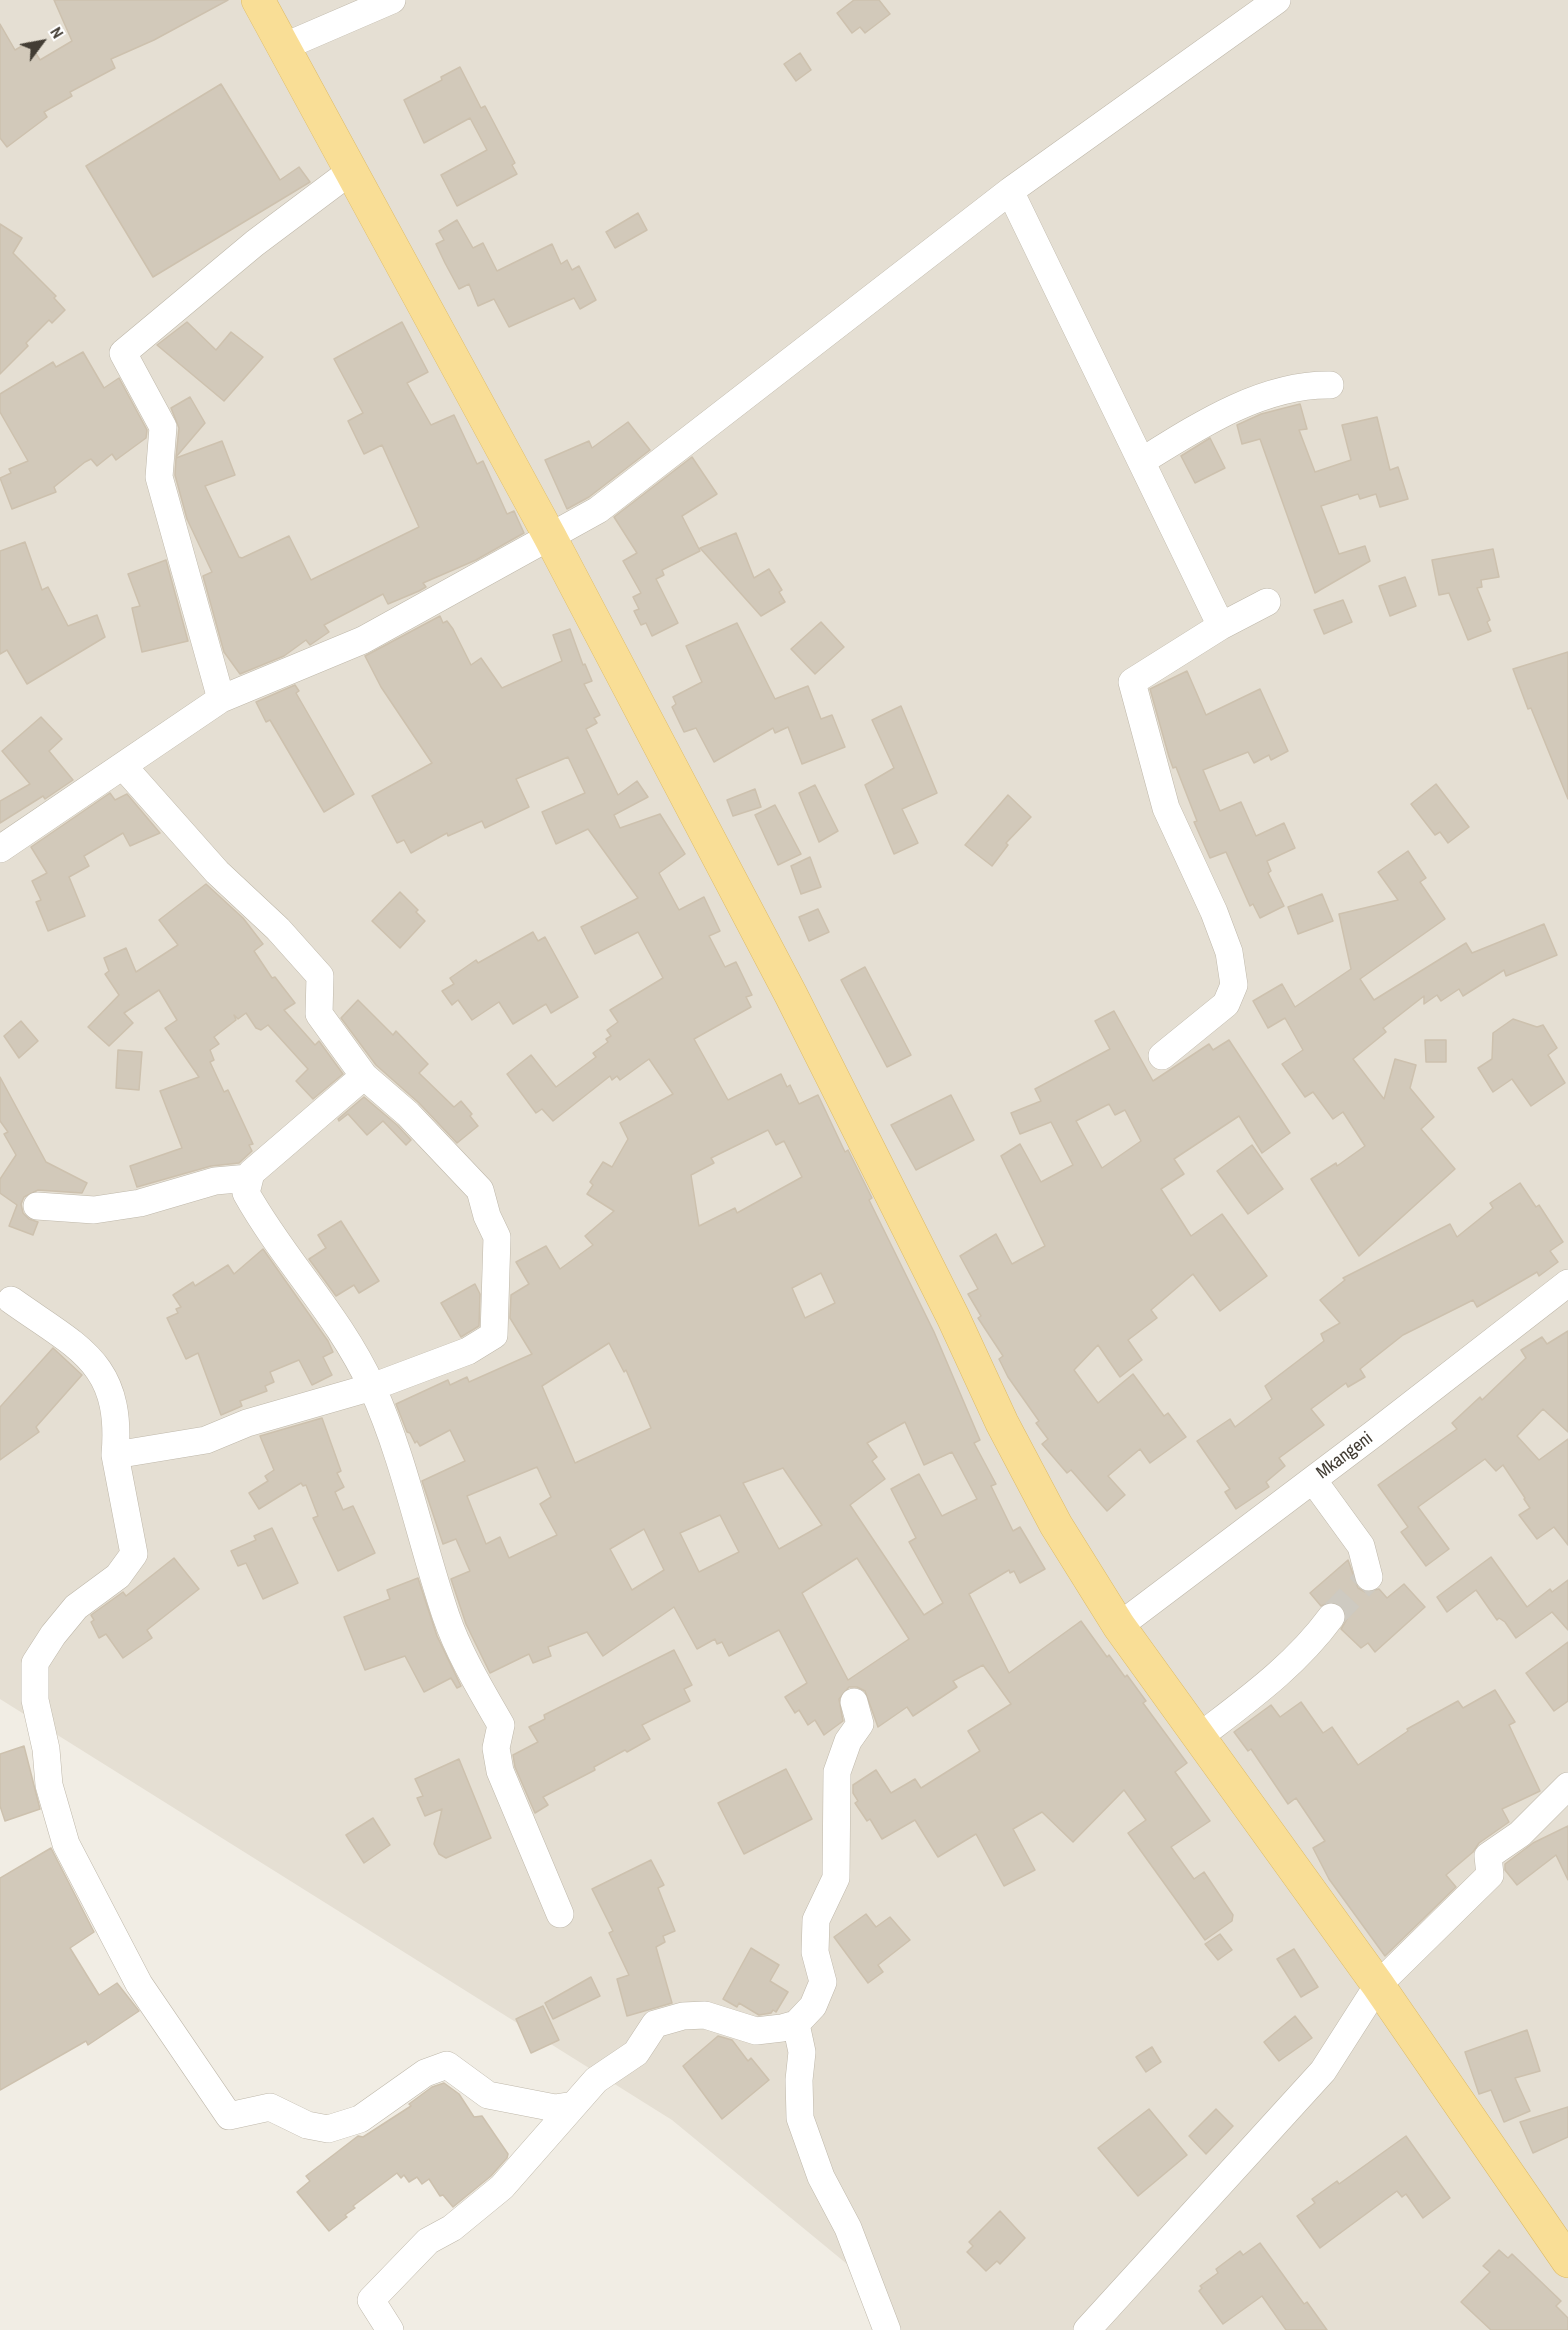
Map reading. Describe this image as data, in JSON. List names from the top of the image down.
{
  "streets": {
    "street": ["Mkangeni"]
  },
  "north": "top right"
}
